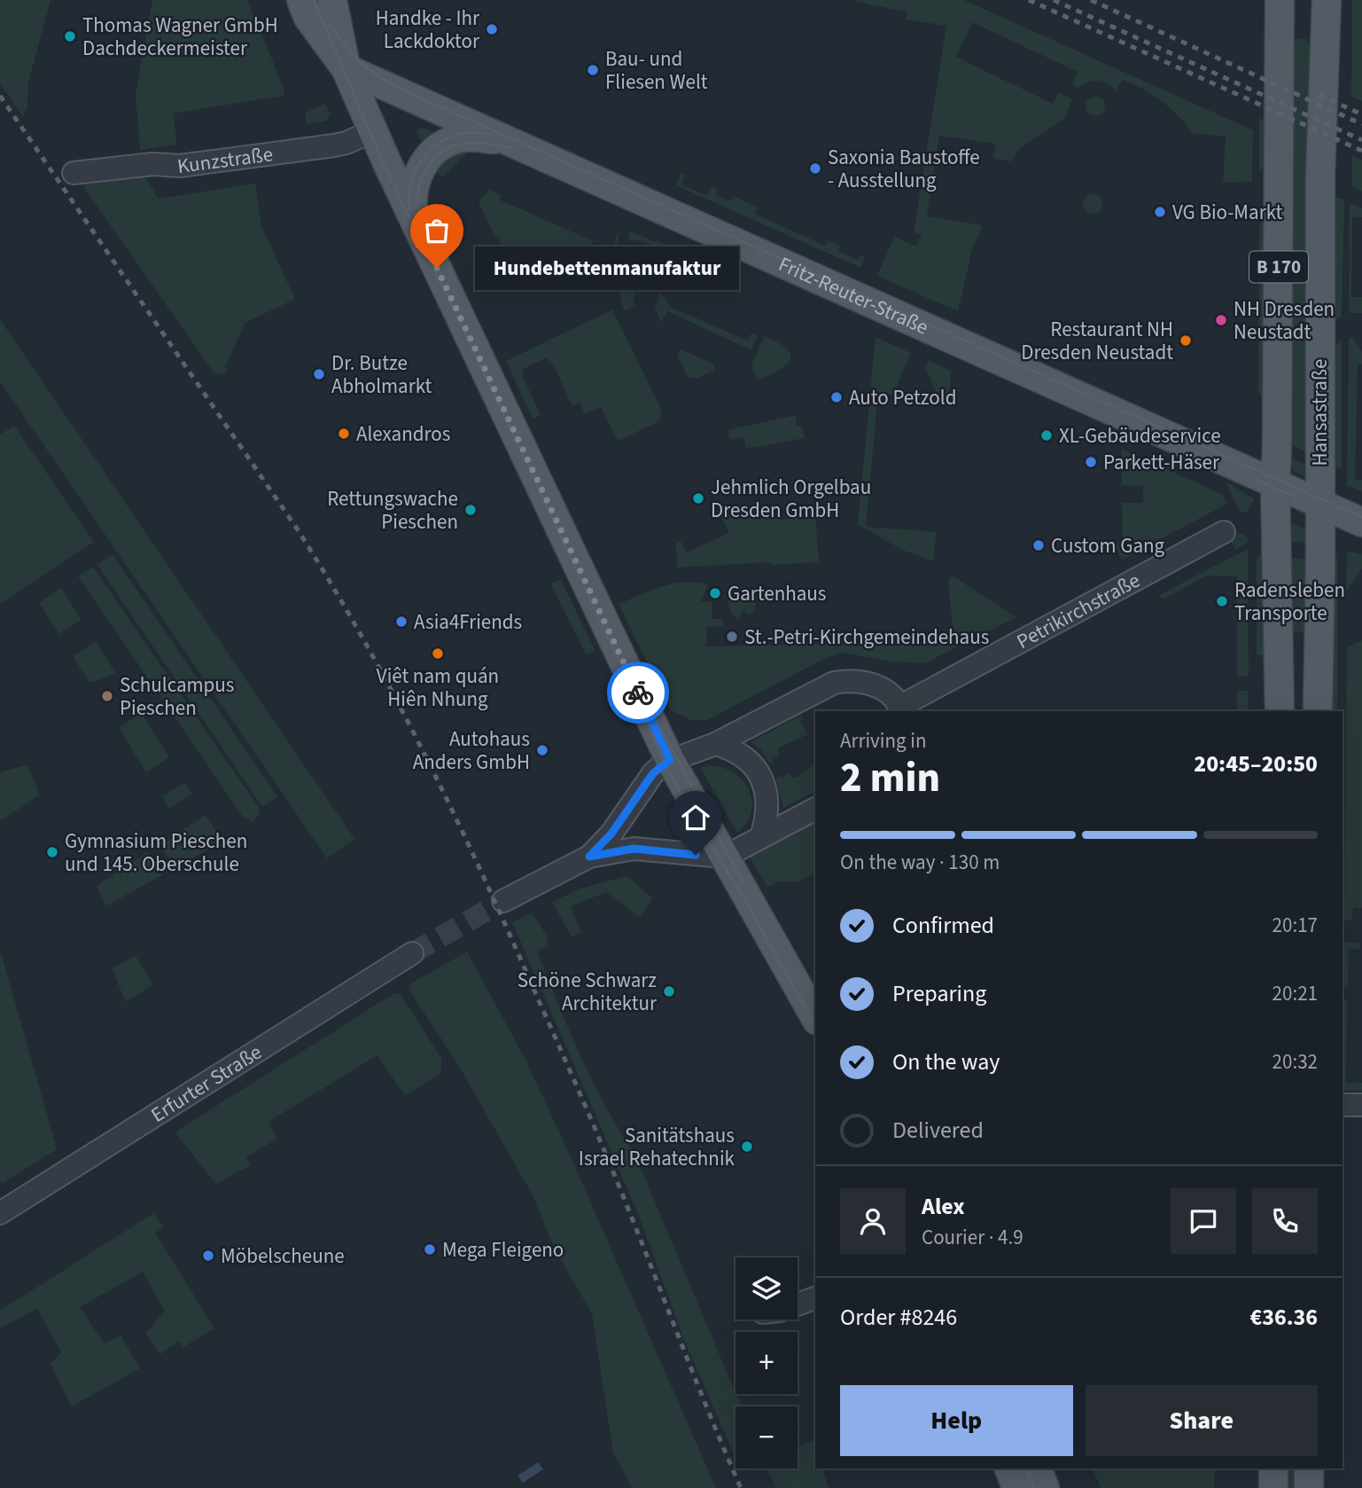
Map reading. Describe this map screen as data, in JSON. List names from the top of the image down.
{
  "streets": {
    "main road": ["B 170", "Fritz-Reuter-Straße", "Hansastraße"],
    "street": ["Kunzstraße", "Petrikirchstraße", "Erfurter Straße"]
  },
  "crossings": [
    ["Fritz-Reuter-Straße", "Hansastraße"]
  ],
  "places": [
    "Handke - Ihr Lackdoktor",
    "Thomas Wagner GmbH Dachdeckermeister",
    "Bau- und Fliesen Welt",
    "Saxonia Baustoffe - Ausstellung",
    "VG Bio-Markt",
    "Hundebettenmanufaktur",
    "NH Dresden Neustadt",
    "Restaurant NH Dresden Neustadt",
    "Dr. Butze Abholmarkt",
    "Auto Petzold",
    "Alexandros",
    "XL-Gebäudeservice",
    "Parkett-Häser",
    "Jehmlich Orgelbau Dresden GmbH",
    "Rettungswache Pieschen",
    "Custom Gang",
    "Gartenhaus",
    "Radensleben Transporte",
    "Asia4Friends",
    "St.-Petri-Kirchgemeindehaus",
    "Viêt nam quán Hiên Nhung",
    "Schulcampus Pieschen",
    "Autohaus Anders GmbH",
    "Gymnasium Pieschen und 145. Oberschule",
    "Schöne Schwarz Architektur",
    "Sanitätshaus Israel Rehatechnik",
    "Mega Fleigeno",
    "Möbelscheune"
  ],
  "page": {
    "bubble": "Hundebettenmanufaktur",
    "heading": ["2 min", "Arriving in", "20:45–20:50"],
    "panel": [
      "Alex",
      "Courier · 4.9",
      "Order #8246",
      "€36.36"
    ],
    "bar": "On the way · 130 m",
    "list": [
      ["Confirmed", "20:17"],
      ["Preparing", "20:21"],
      ["On the way", "20:32"],
      "Delivered"
    ],
    "map_buttons": ["+", "−"],
    "buttons": ["Help", "Share"]
  }
}
